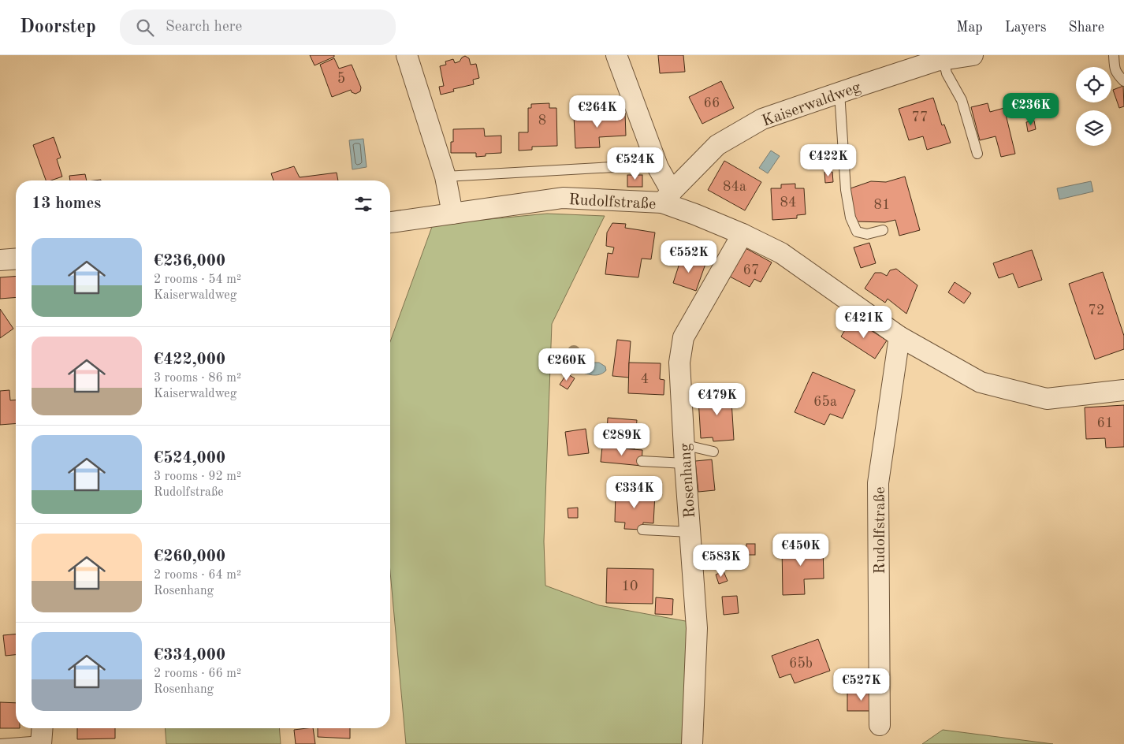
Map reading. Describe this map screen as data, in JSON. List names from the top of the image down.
{
  "streets": {
    "street": ["Kaiserwaldweg", "Rudolfstraße", "Rosenhang"]
  },
  "crossings": [
    ["Kaiserwaldweg", "Rudolfstraße"],
    ["Rudolfstraße", "Rosenhang"]
  ],
  "house_numbers": [
    "5",
    "66",
    "77",
    "8",
    "84a",
    "84",
    "81",
    "67",
    "72",
    "4",
    "65a",
    "61",
    "10",
    "65b"
  ],
  "page": {
    "header": "Doorstep",
    "search": "Search here",
    "nav": ["Map", "Layers", "Share"],
    "price": [
      "€236K",
      "€264K",
      "€422K",
      "€524K",
      "€552K",
      "€421K",
      "€260K",
      "€479K",
      "€289K",
      "€334K",
      "€450K",
      "€583K",
      "€527K"
    ],
    "heading": "13 homes",
    "list": [
      {
        "name": "€236,000",
        "note": "2 rooms · 54 m² · Kaiserwaldweg"
      },
      {
        "name": "€422,000",
        "note": "3 rooms · 86 m² · Kaiserwaldweg"
      },
      {
        "name": "€524,000",
        "note": "3 rooms · 92 m² · Rudolfstraße"
      },
      {
        "name": "€260,000",
        "note": "2 rooms · 64 m² · Rosenhang"
      },
      {
        "name": "€334,000",
        "note": "2 rooms · 66 m² · Rosenhang"
      }
    ]
  }
}
